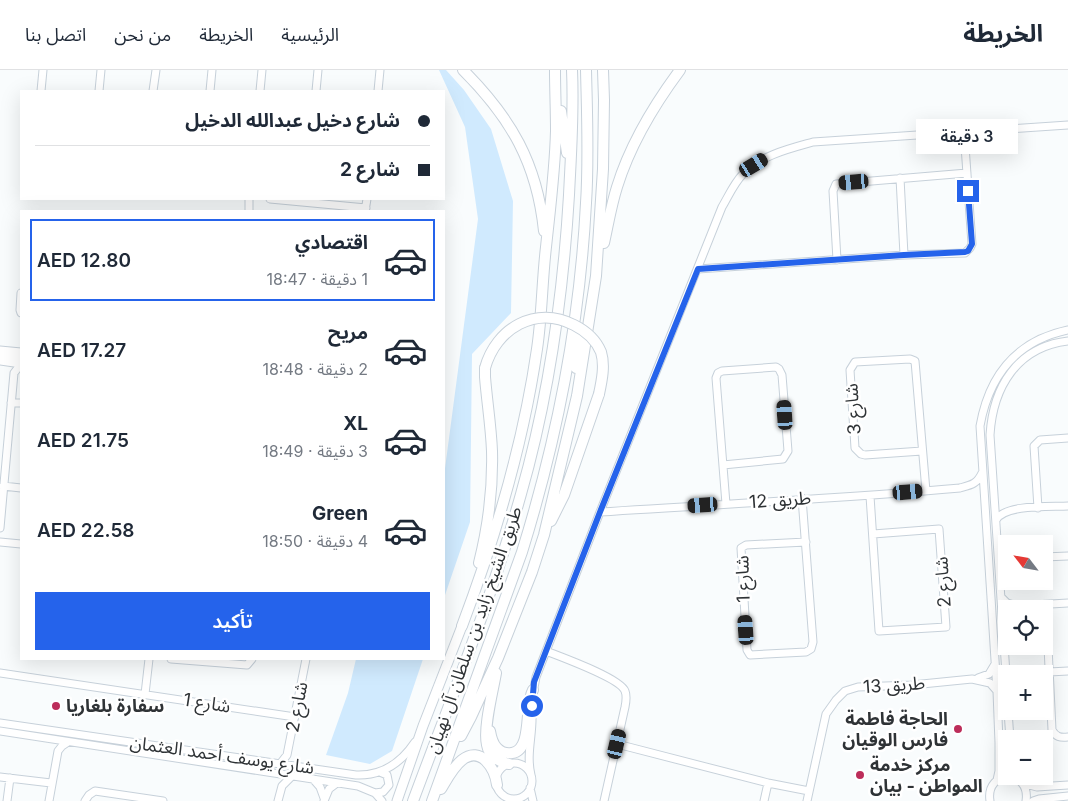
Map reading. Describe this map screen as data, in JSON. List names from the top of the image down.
{
  "streets": {
    "highway": ["طريق الشيخ زايد بن سلطان آل نهيان"],
    "street": [
      "شارع 3",
      "طريق 12",
      "شارع 1",
      "شارع 2",
      "طريق 13",
      "شارع يوسف أحمد العثمان"
    ]
  },
  "crossings": [
    ["شارع 3", "طريق 12"],
    ["طريق 12", "شارع 1"],
    ["طريق 12", "شارع 2"],
    ["شارع 1", "شارع 2"],
    ["شارع 2", "شارع يوسف أحمد العثمان"]
  ],
  "places": ["سفارة بلغاريا", "الحاجة فاطمة فارس الوقيان", "مركز خدمة المواطن - بيان"],
  "north": "top left",
  "page": {
    "header": "الخريطة",
    "nav": [
      "الرئيسية",
      "الخريطة",
      "من نحن",
      "اتصل بنا"
    ],
    "banner": ["شارع دخيل عبدالله الدخيل", "شارع 2"],
    "bubble": "3 دقيقة",
    "list": [
      {
        "name": "اقتصادي",
        "note": "1 دقيقة · 18:47",
        "value": "AED 12.80"
      },
      {
        "name": "مريح",
        "note": "2 دقيقة · 18:48",
        "value": "AED 17.27"
      },
      {
        "name": "XL",
        "note": "3 دقيقة · 18:49",
        "value": "AED 21.75"
      },
      {
        "name": "Green",
        "note": "4 دقيقة · 18:50",
        "value": "AED 22.58"
      }
    ],
    "map_buttons": ["+", "−"],
    "buttons": "تأكيد"
  }
}
